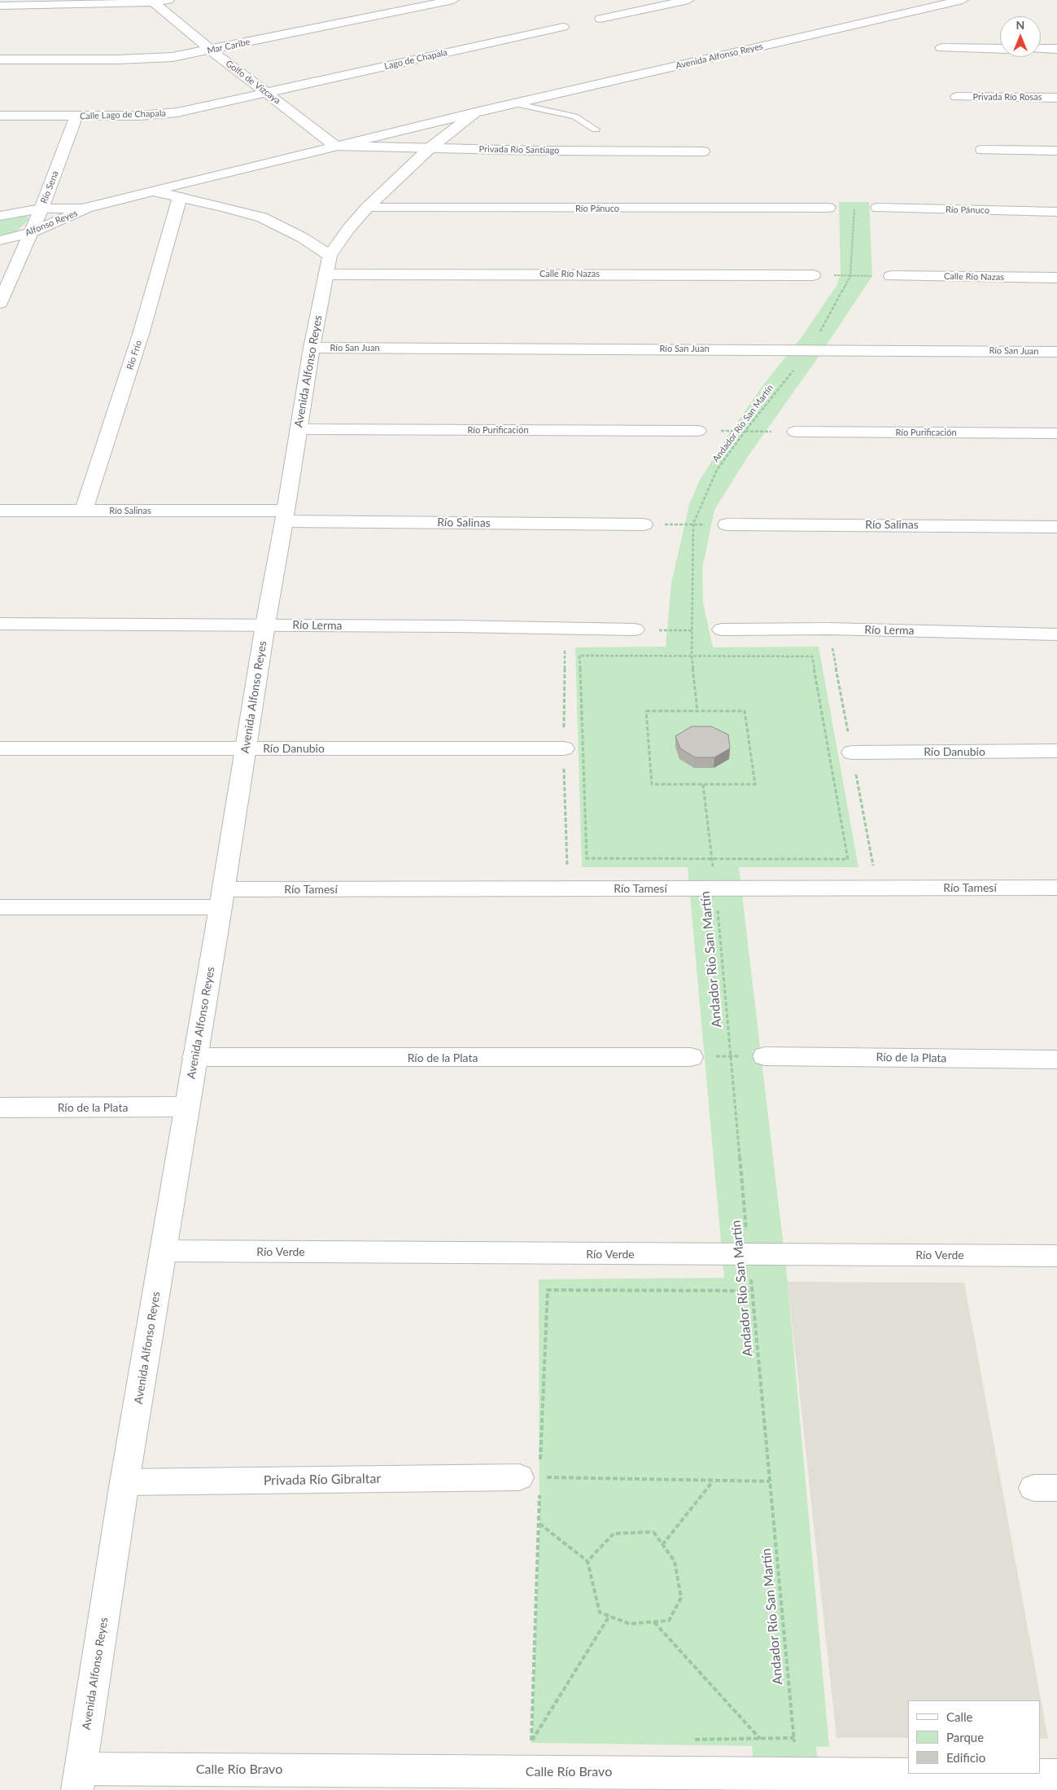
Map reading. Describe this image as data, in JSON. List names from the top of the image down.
{
  "streets": {
    "street": [
      "Mar Caribe",
      "Avenida Alfonso Reyes",
      "Lago de Chapala",
      "Golfo de Vizcaya",
      "Privada Río Rosas",
      "Calle Lago de Chapala",
      "Privada Río Santiago",
      "Río Sena",
      "Río Pánuco",
      "Alfonso Reyes",
      "Calle Río Nazas",
      "Río San Juan",
      "Río Frío",
      "Río Purificación",
      "Río Salinas",
      "Río Lerma",
      "Río Danubio",
      "Río Tamesí",
      "Río de la Plata",
      "Río Verde",
      "Privada Río Gibraltar",
      "Calle Río Bravo"
    ],
    "path": ["Andador Río San Martín"]
  },
  "crossings": [
    ["Mar Caribe", "Golfo de Vizcaya"],
    ["Avenida Alfonso Reyes", "Golfo de Vizcaya"],
    ["Avenida Alfonso Reyes", "Privada Río Santiago"],
    ["Avenida Alfonso Reyes", "Río Pánuco"],
    ["Avenida Alfonso Reyes", "Alfonso Reyes"],
    ["Avenida Alfonso Reyes", "Calle Río Nazas"],
    ["Avenida Alfonso Reyes", "Río San Juan"],
    ["Avenida Alfonso Reyes", "Río Frío"],
    ["Avenida Alfonso Reyes", "Río Purificación"],
    ["Avenida Alfonso Reyes", "Río Salinas"],
    ["Avenida Alfonso Reyes", "Río Lerma"],
    ["Avenida Alfonso Reyes", "Río Danubio"],
    ["Avenida Alfonso Reyes", "Río Tamesí"],
    ["Avenida Alfonso Reyes", "Río de la Plata"],
    ["Avenida Alfonso Reyes", "Río Verde"],
    ["Avenida Alfonso Reyes", "Privada Río Gibraltar"],
    ["Avenida Alfonso Reyes", "Calle Río Bravo"],
    ["Lago de Chapala", "Golfo de Vizcaya"],
    ["Lago de Chapala", "Calle Lago de Chapala"],
    ["Golfo de Vizcaya", "Calle Lago de Chapala"],
    ["Golfo de Vizcaya", "Privada Río Santiago"],
    ["Calle Lago de Chapala", "Río Sena"],
    ["Río Sena", "Alfonso Reyes"],
    ["Río Pánuco", "Andador Río San Martín"],
    ["Río San Juan", "Andador Río San Martín"],
    ["Río Frío", "Río Salinas"],
    ["Andador Río San Martín", "Río Tamesí"],
    ["Andador Río San Martín", "Río Verde"],
    ["Andador Río San Martín", "Calle Río Bravo"]
  ],
  "legend": ["Calle", "Parque", "Edificio"],
  "north": "top"
}
